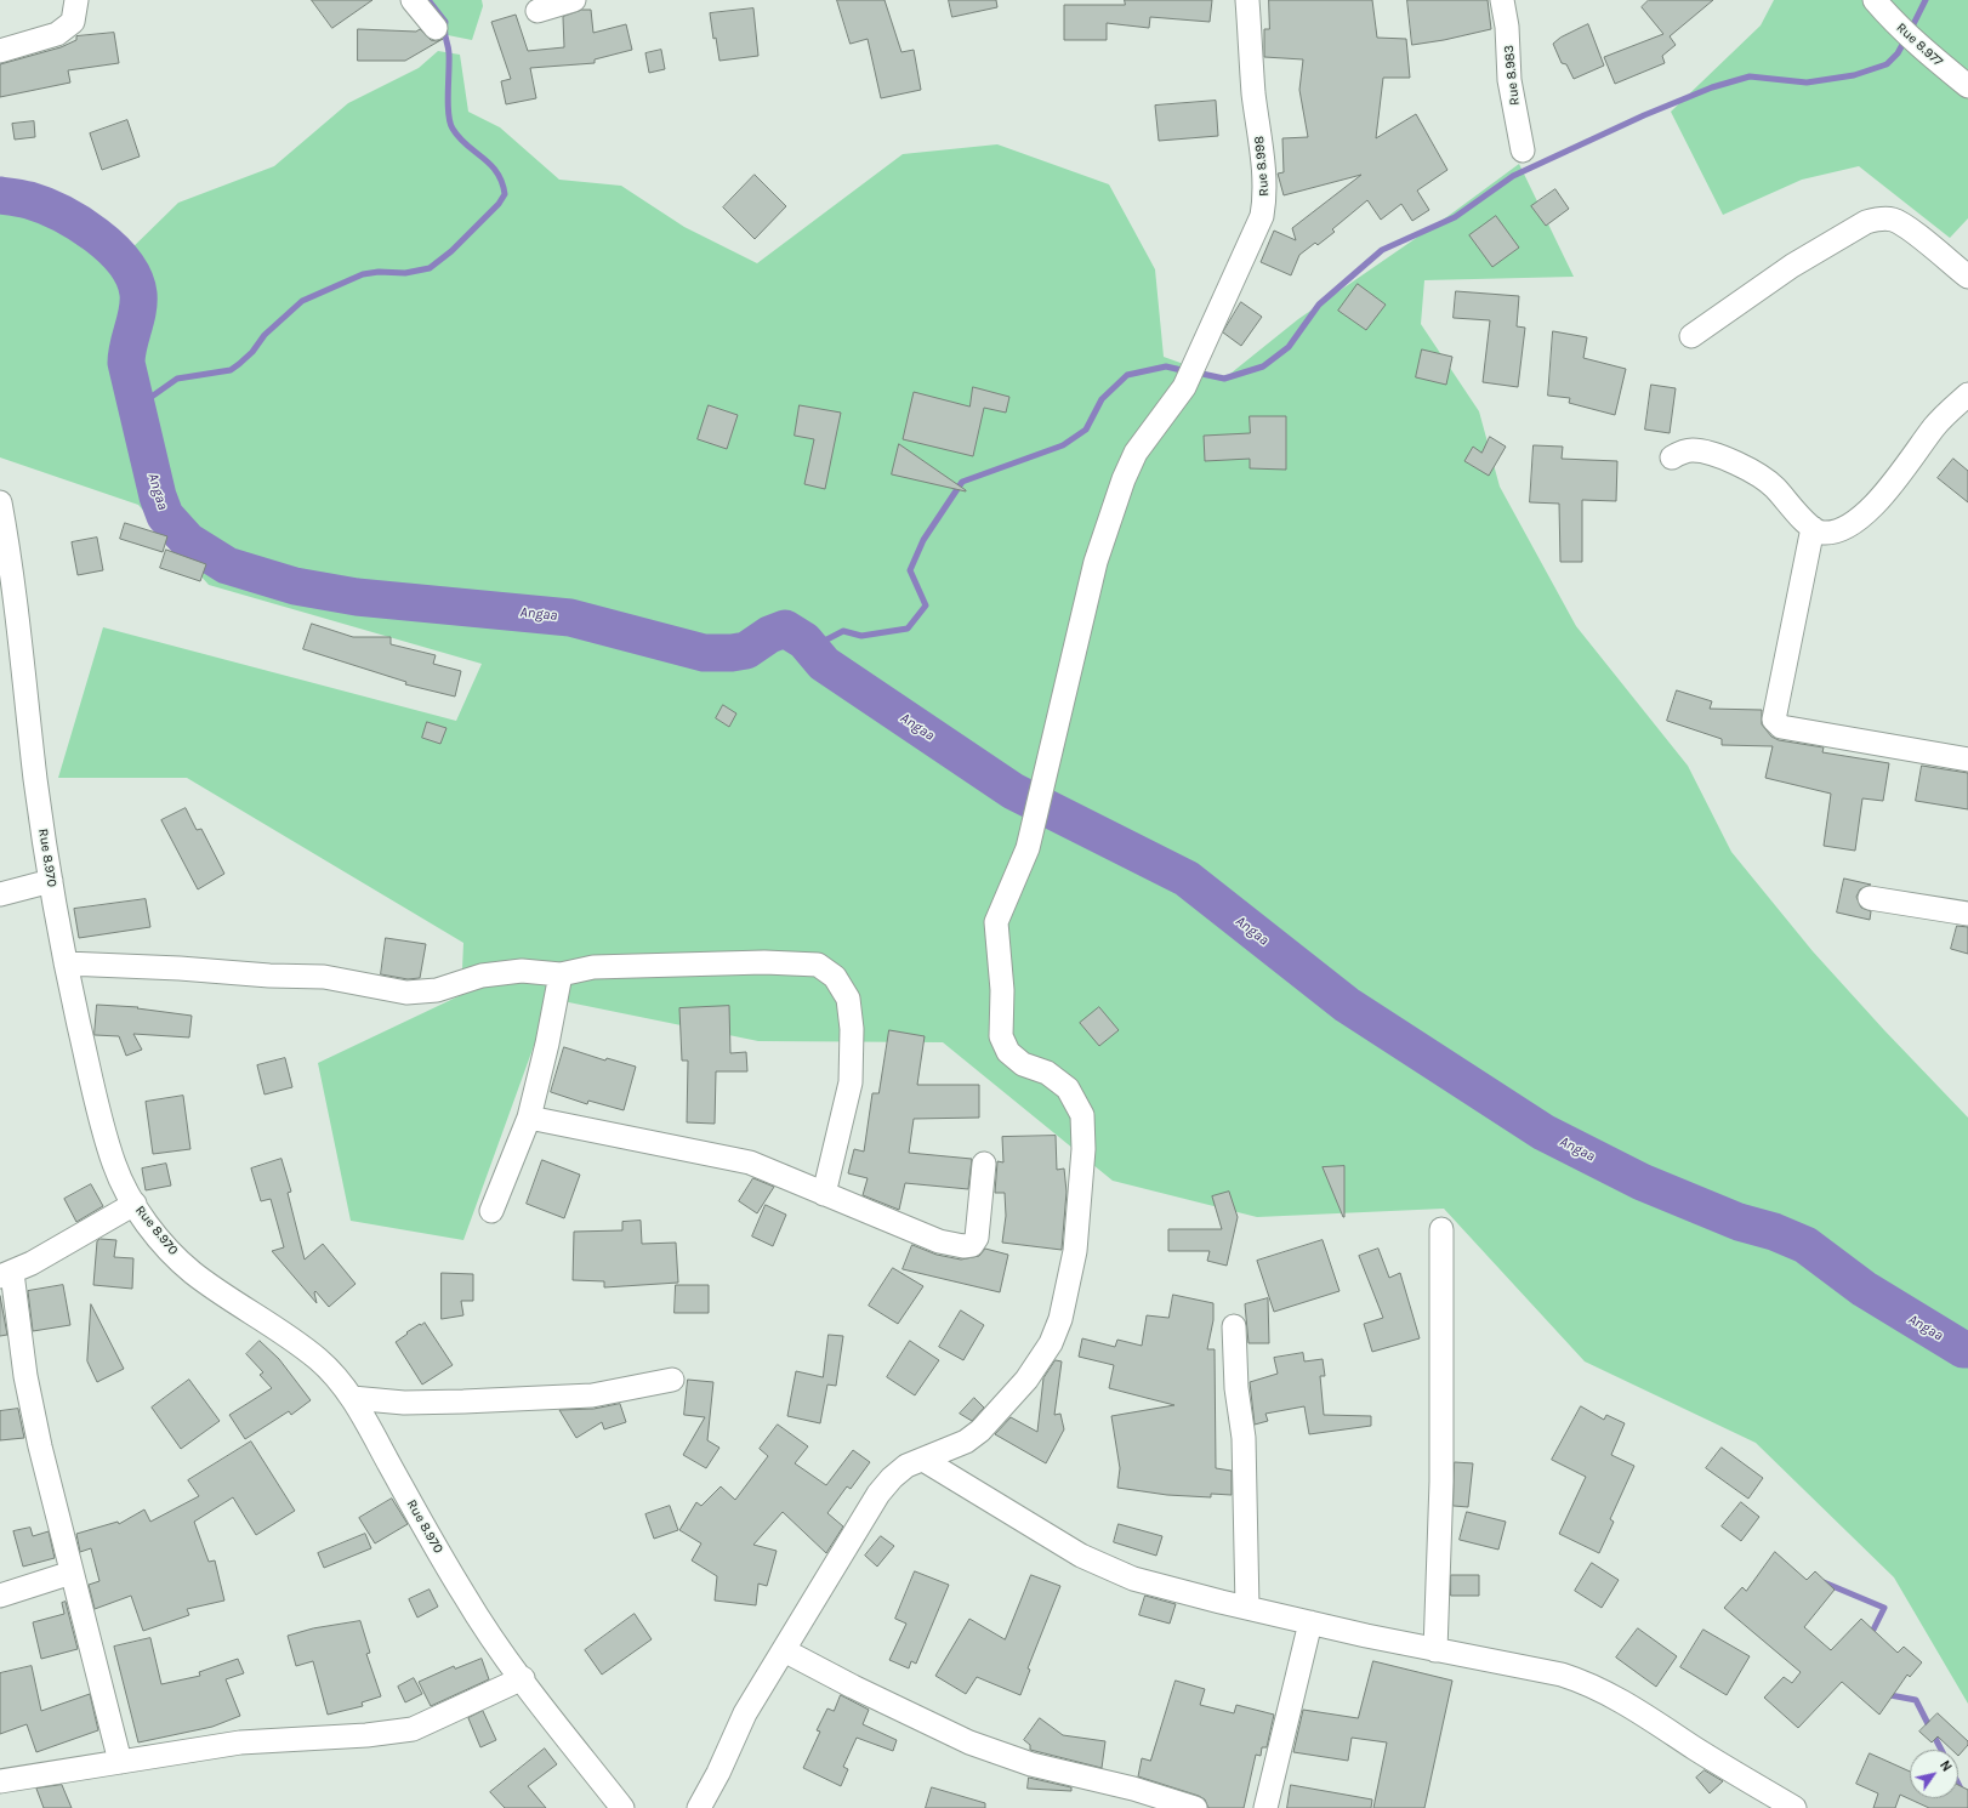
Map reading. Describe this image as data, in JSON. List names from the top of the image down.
{
  "streets": {
    "street": [
      "Rue 8.977",
      "Rue 8.983",
      "Rue 8.998",
      "Rue 8.970"
    ]
  },
  "water": ["Angaa"],
  "north": "top right"
}
